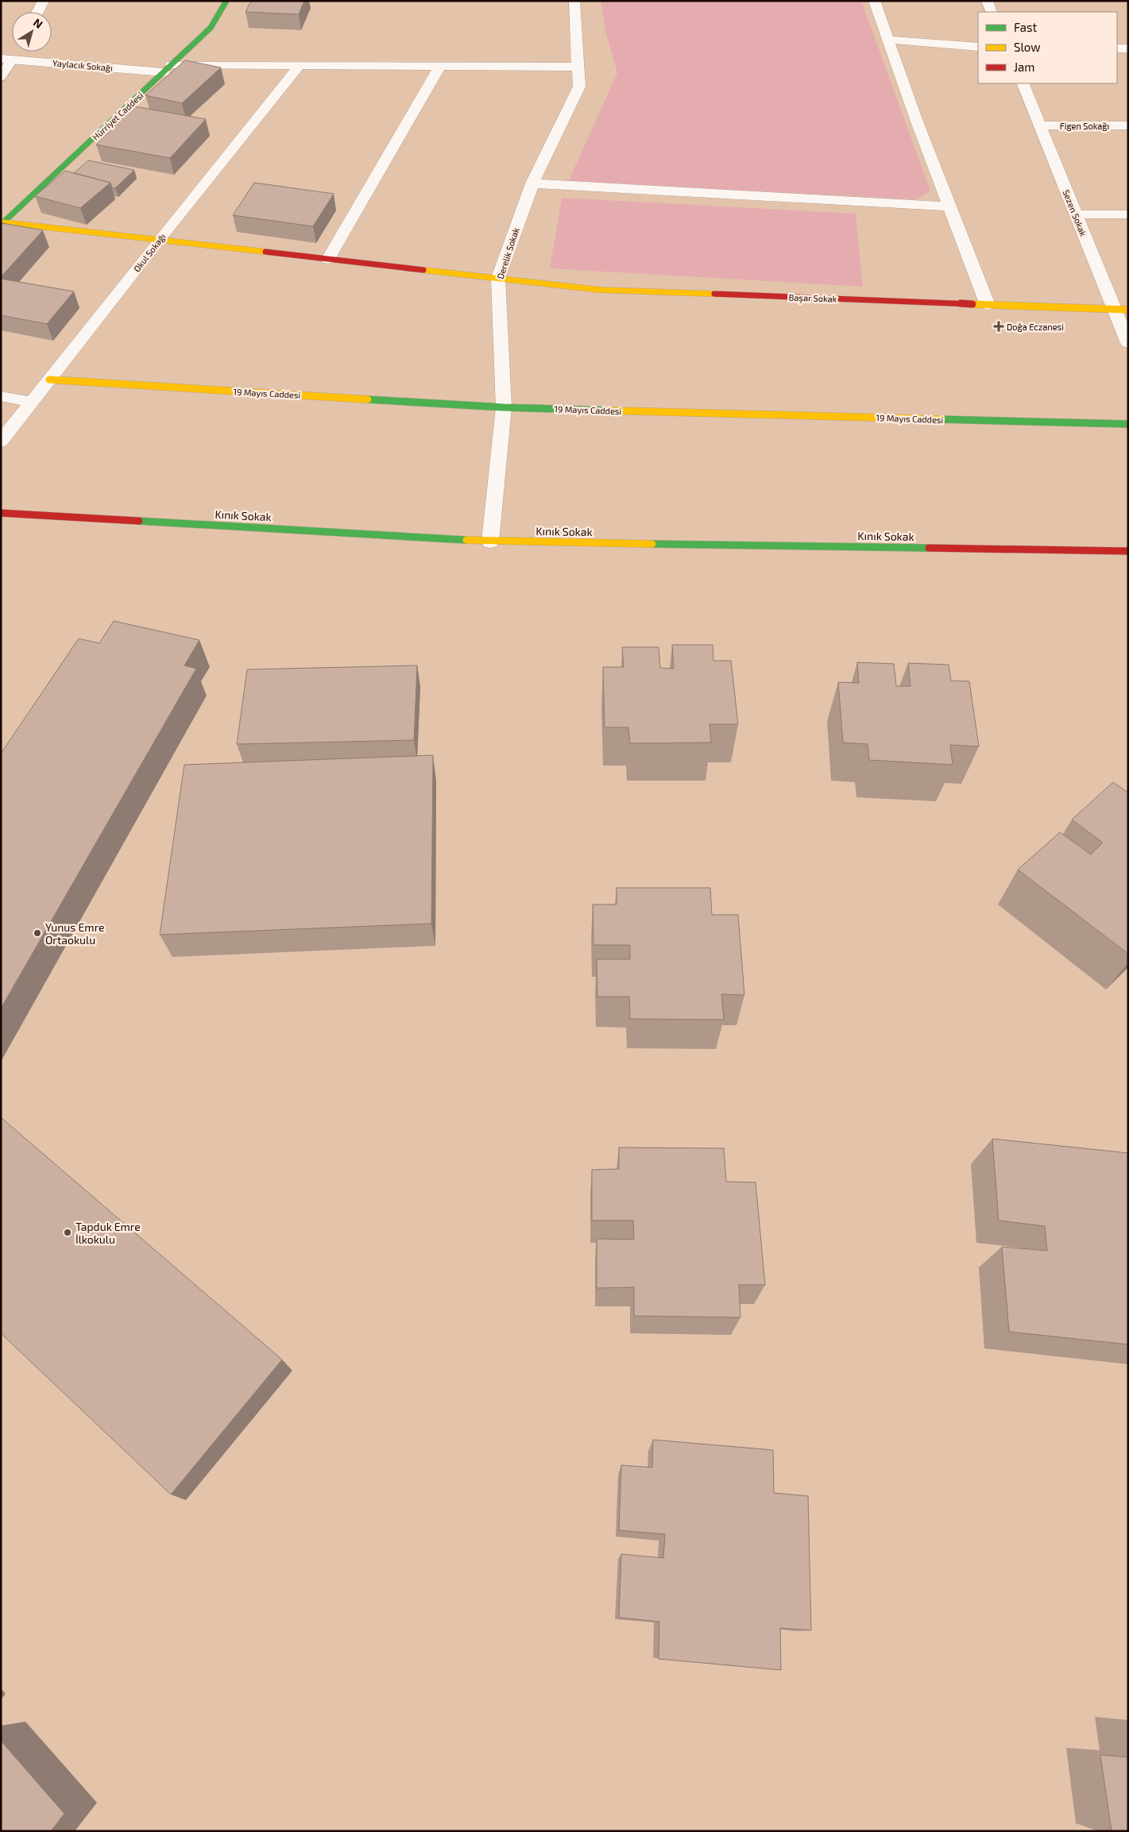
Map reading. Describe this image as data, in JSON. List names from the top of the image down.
{
  "streets": {
    "street": [
      "Yaylacık Sokağı",
      "Hürriyet Caddesi",
      "Figen Sokağı",
      "Sezen Sokak",
      "Okul Sokağı",
      "Derelik Sokak",
      "Başar Sokak",
      "19 Mayıs Caddesi",
      "Kınık Sokak"
    ]
  },
  "crossings": [
    ["Yaylacık Sokağı", "Hürriyet Caddesi"],
    ["Yaylacık Sokağı", "Okul Sokağı"],
    ["Yaylacık Sokağı", "Derelik Sokak"],
    ["Hürriyet Caddesi", "Başar Sokak"],
    ["Figen Sokağı", "Sezen Sokak"],
    ["Sezen Sokak", "Başar Sokak"],
    ["Okul Sokağı", "Başar Sokak"],
    ["Okul Sokağı", "19 Mayıs Caddesi"],
    ["Derelik Sokak", "Başar Sokak"],
    ["Derelik Sokak", "19 Mayıs Caddesi"],
    ["Derelik Sokak", "Kınık Sokak"]
  ],
  "places": {
    "health": ["Doğa Eczanesi"],
    "other": ["Yunus Emre Ortaokulu", "Tapduk Emre İlkokulu"]
  },
  "legend": ["Fast", "Slow", "Jam"],
  "north": "top right"
}
